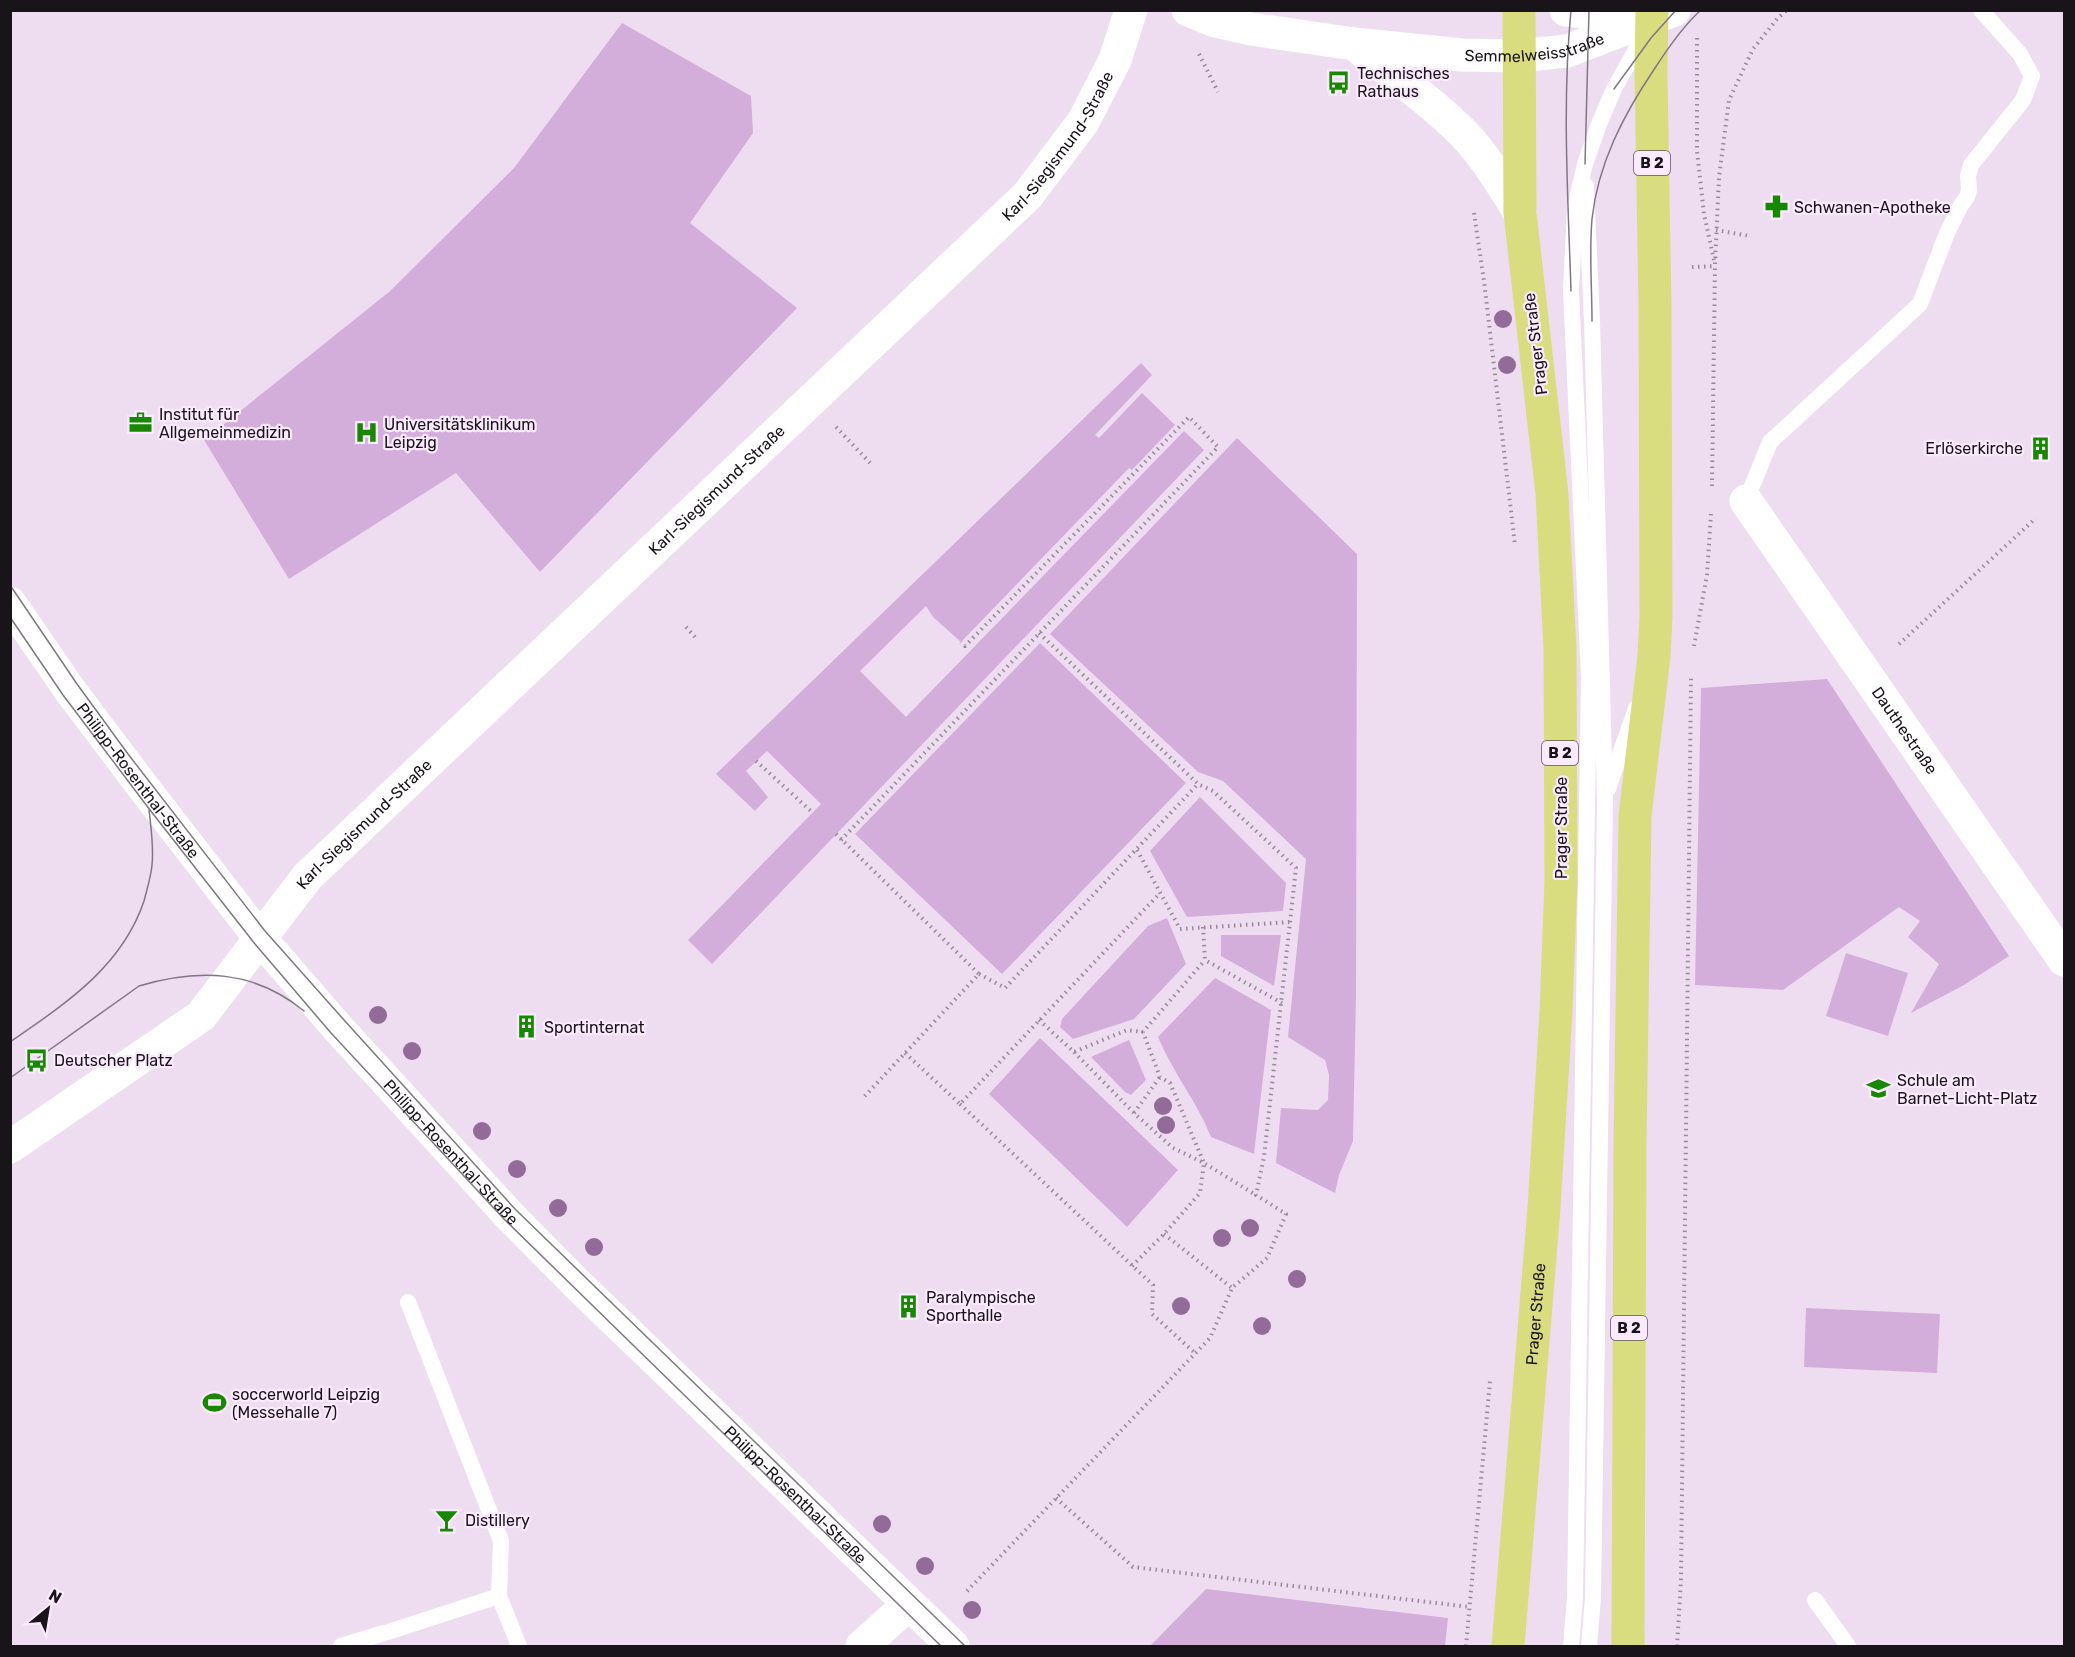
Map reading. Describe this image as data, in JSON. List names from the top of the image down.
{
  "streets": {
    "main road": ["B 2", "Prager Straße"],
    "street": [
      "Semmelweisstraße",
      "Karl-Siegismund-Straße",
      "Dauthestraße",
      "Philipp-Rosenthal-Straße"
    ]
  },
  "crossings": [
    ["Semmelweisstraße", "B 2"],
    ["Semmelweisstraße", "Prager Straße"],
    ["Karl-Siegismund-Straße", "Philipp-Rosenthal-Straße"]
  ],
  "places": {
    "bus stop": ["Technisches Rathaus", "Deutscher Platz"],
    "pharmacy": ["Schwanen-Apotheke"],
    "office": ["Institut für Allgemeinmedizin"],
    "hospital": ["Universitätsklinikum Leipzig"],
    "building": ["Erlöserkirche", "Sportinternat", "Paralympische Sporthalle"],
    "school or university": ["Schule am Barnet-Licht-Platz"],
    "sports": ["soccerworld Leipzig (Messehalle 7)"],
    "bar": ["Distillery"]
  },
  "north": "top right"
}
